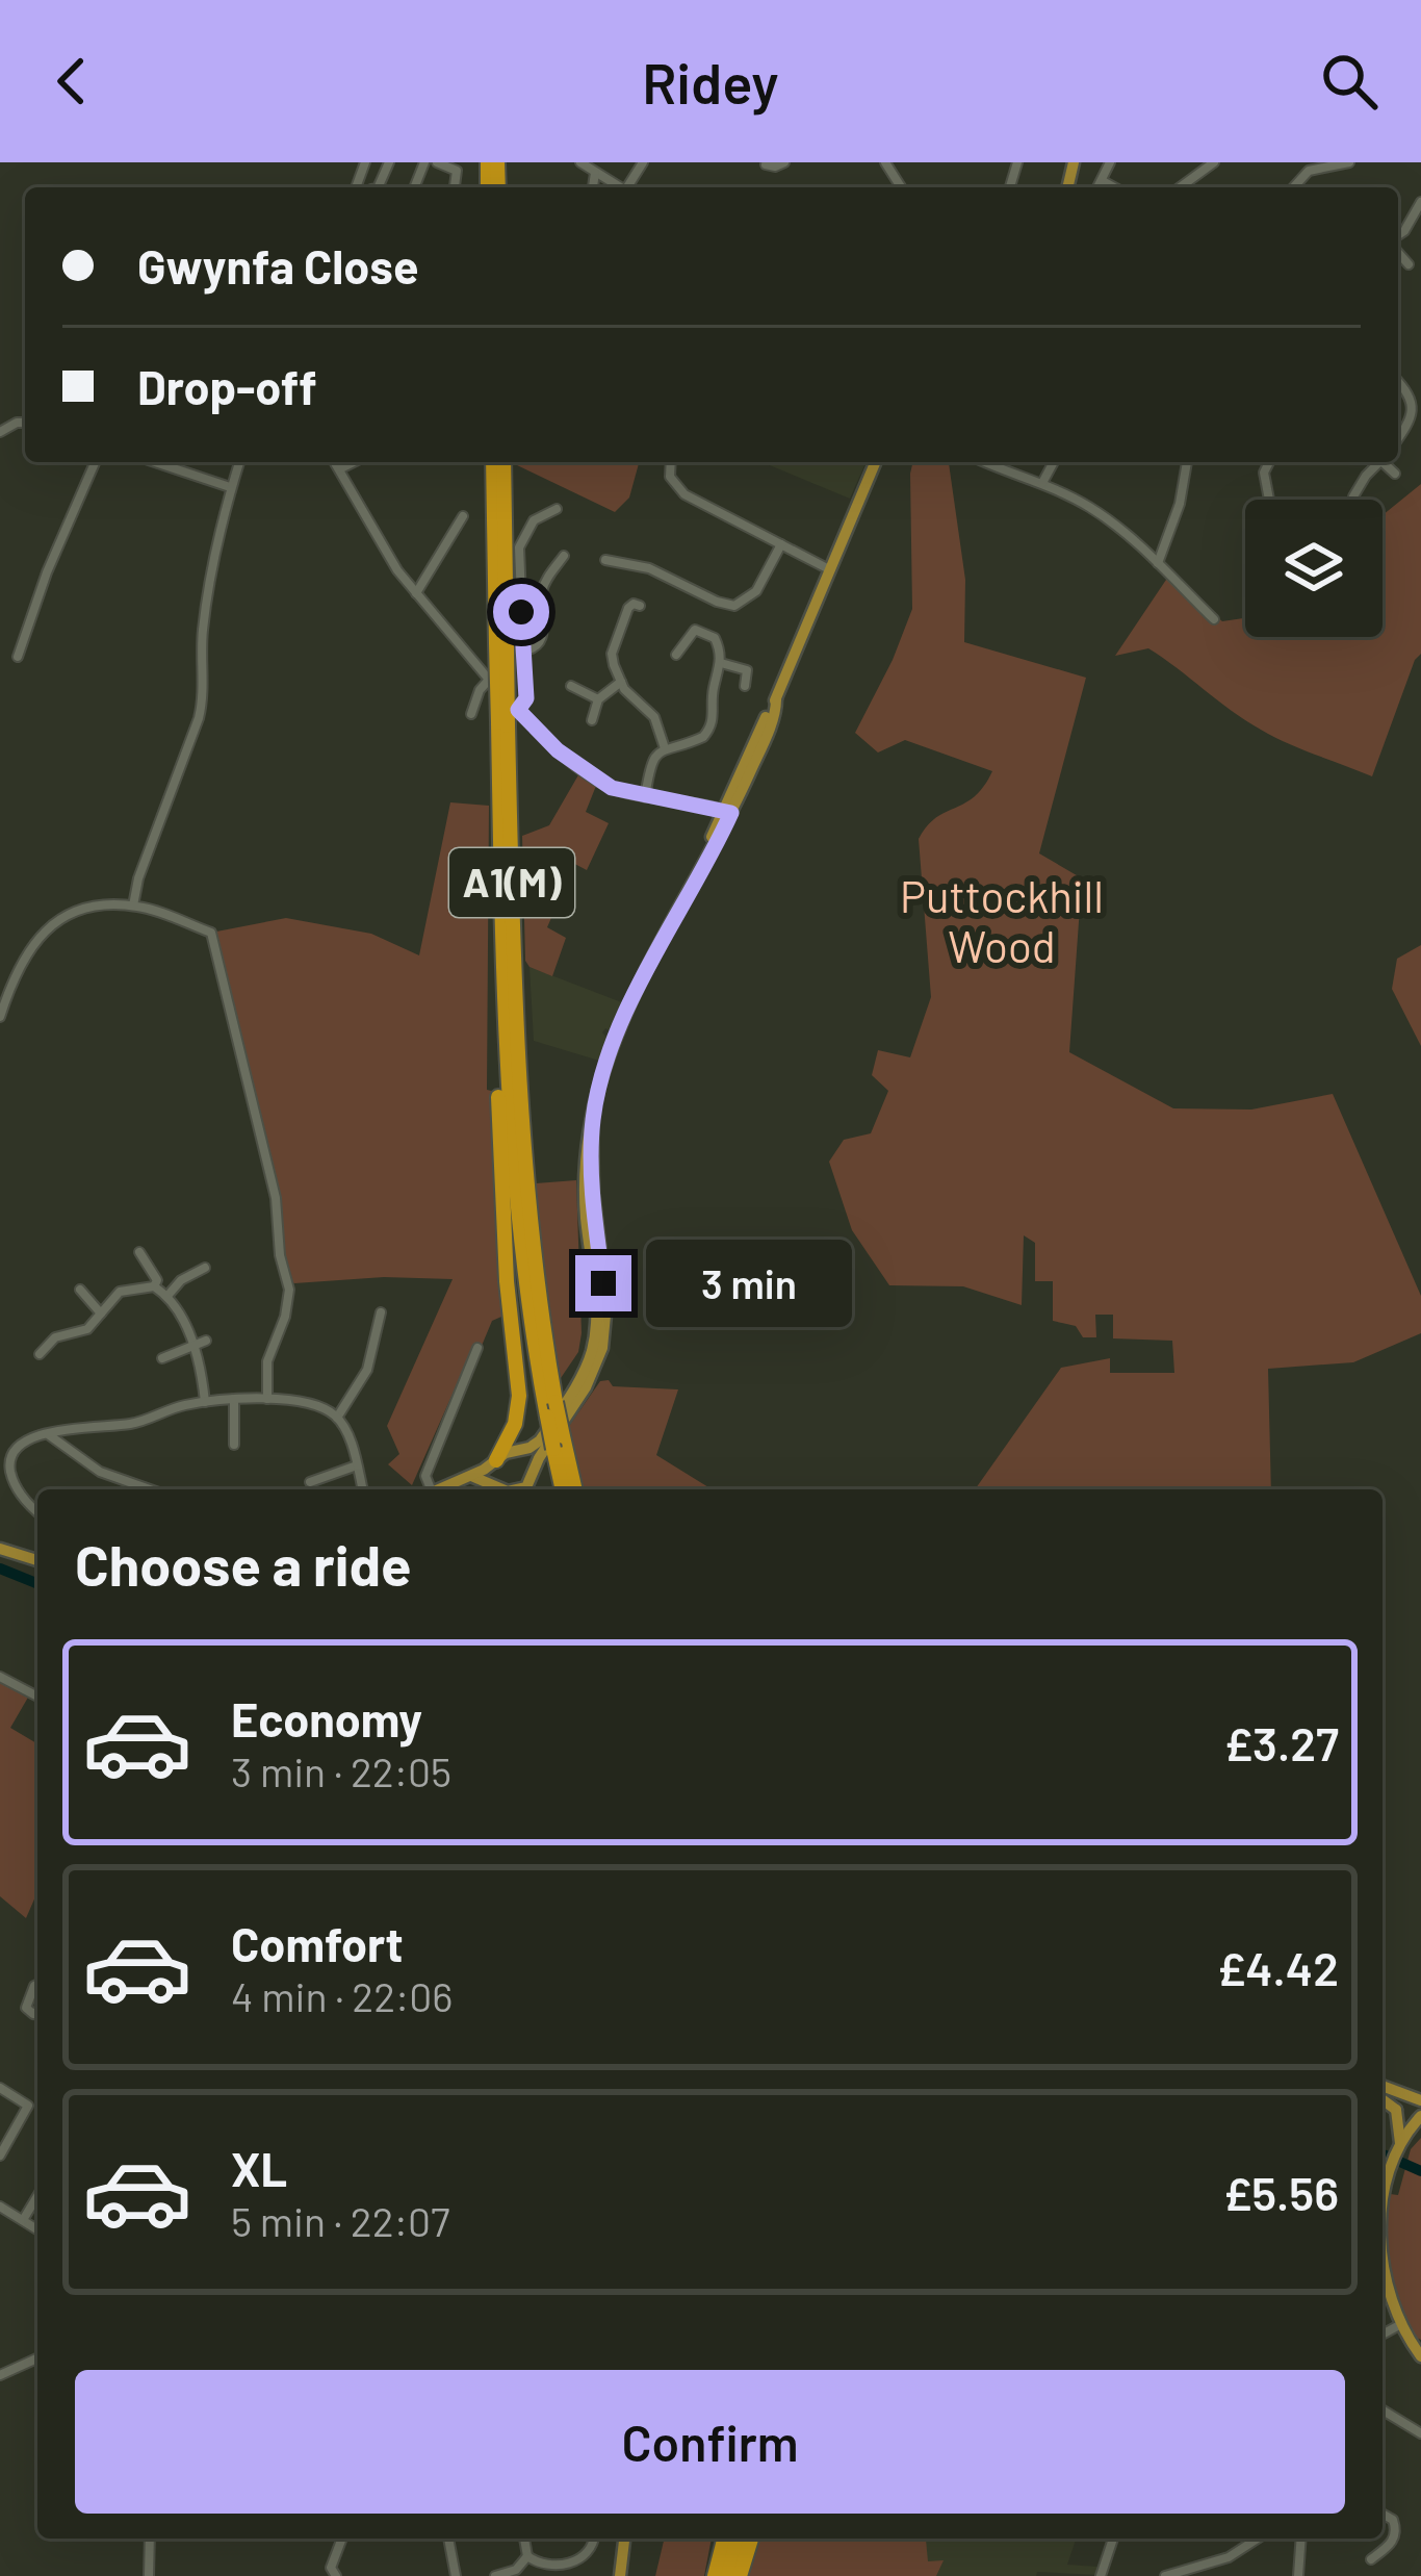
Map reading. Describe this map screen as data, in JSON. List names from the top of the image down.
{
  "streets": {
    "highway": ["A1(M)"]
  },
  "parks": ["Puttockhill Wood"],
  "page": {
    "header": "Ridey",
    "banner": ["Gwynfa Close", "Drop-off"],
    "bubble": "3 min",
    "heading": "Choose a ride",
    "list": [
      {
        "name": "Economy",
        "note": "3 min · 22:05",
        "value": "£3.27"
      },
      {
        "name": "Comfort",
        "note": "4 min · 22:06",
        "value": "£4.42"
      },
      {
        "name": "XL",
        "note": "5 min · 22:07",
        "value": "£5.56"
      }
    ],
    "buttons": "Confirm"
  }
}
